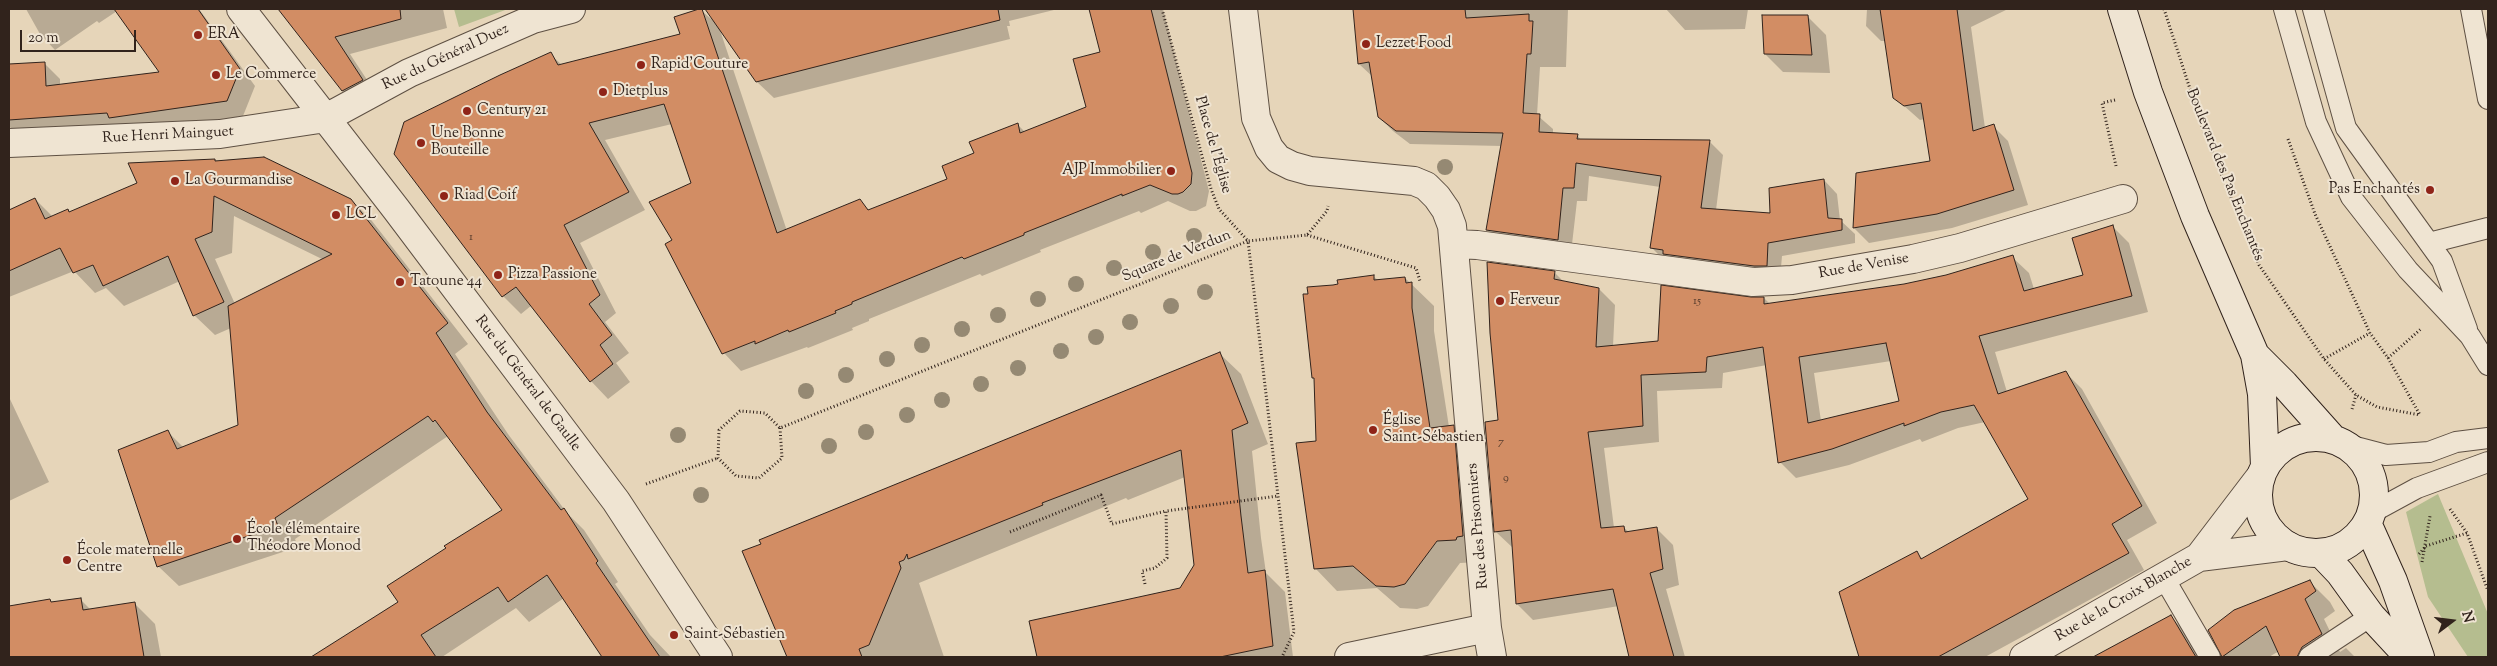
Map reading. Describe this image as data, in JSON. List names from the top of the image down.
{
  "streets": {
    "street": [
      "Rue du Général Duez",
      "Rue Henri Mainguet",
      "Rue de Venise",
      "Rue du Général de Gaulle",
      "Rue des Prisonniers",
      "Rue de la Croix Blanche"
    ],
    "path": ["Place de l'Église", "Boulevard des Pas Enchantés", "Square de Verdun"]
  },
  "crossings": [
    ["Rue du Général Duez", "Rue Henri Mainguet"],
    ["Rue du Général Duez", "Rue du Général de Gaulle"],
    ["Rue Henri Mainguet", "Rue du Général de Gaulle"],
    ["Place de l'Église", "Square de Verdun"],
    ["Rue de Venise", "Rue des Prisonniers"]
  ],
  "places": [
    "ERA",
    "Lezzet Food",
    "Rapid'Couture",
    "Le Commerce",
    "Dietplus",
    "Century 21",
    "Une Bonne Bouteille",
    "AJP Immobilier",
    "La Gourmandise",
    "Pas Enchantés",
    "Riad Coif",
    "LCL",
    "Pizza Passione",
    "Tatoune 44",
    "Ferveur",
    "Église Saint-Sébastien",
    "École élémentaire Théodore Monod",
    "École maternelle Centre",
    "Saint-Sébastien"
  ],
  "house_numbers": [
    "1",
    "15",
    "7",
    "9"
  ],
  "scale_bar": "20 m",
  "north": "right"
}
